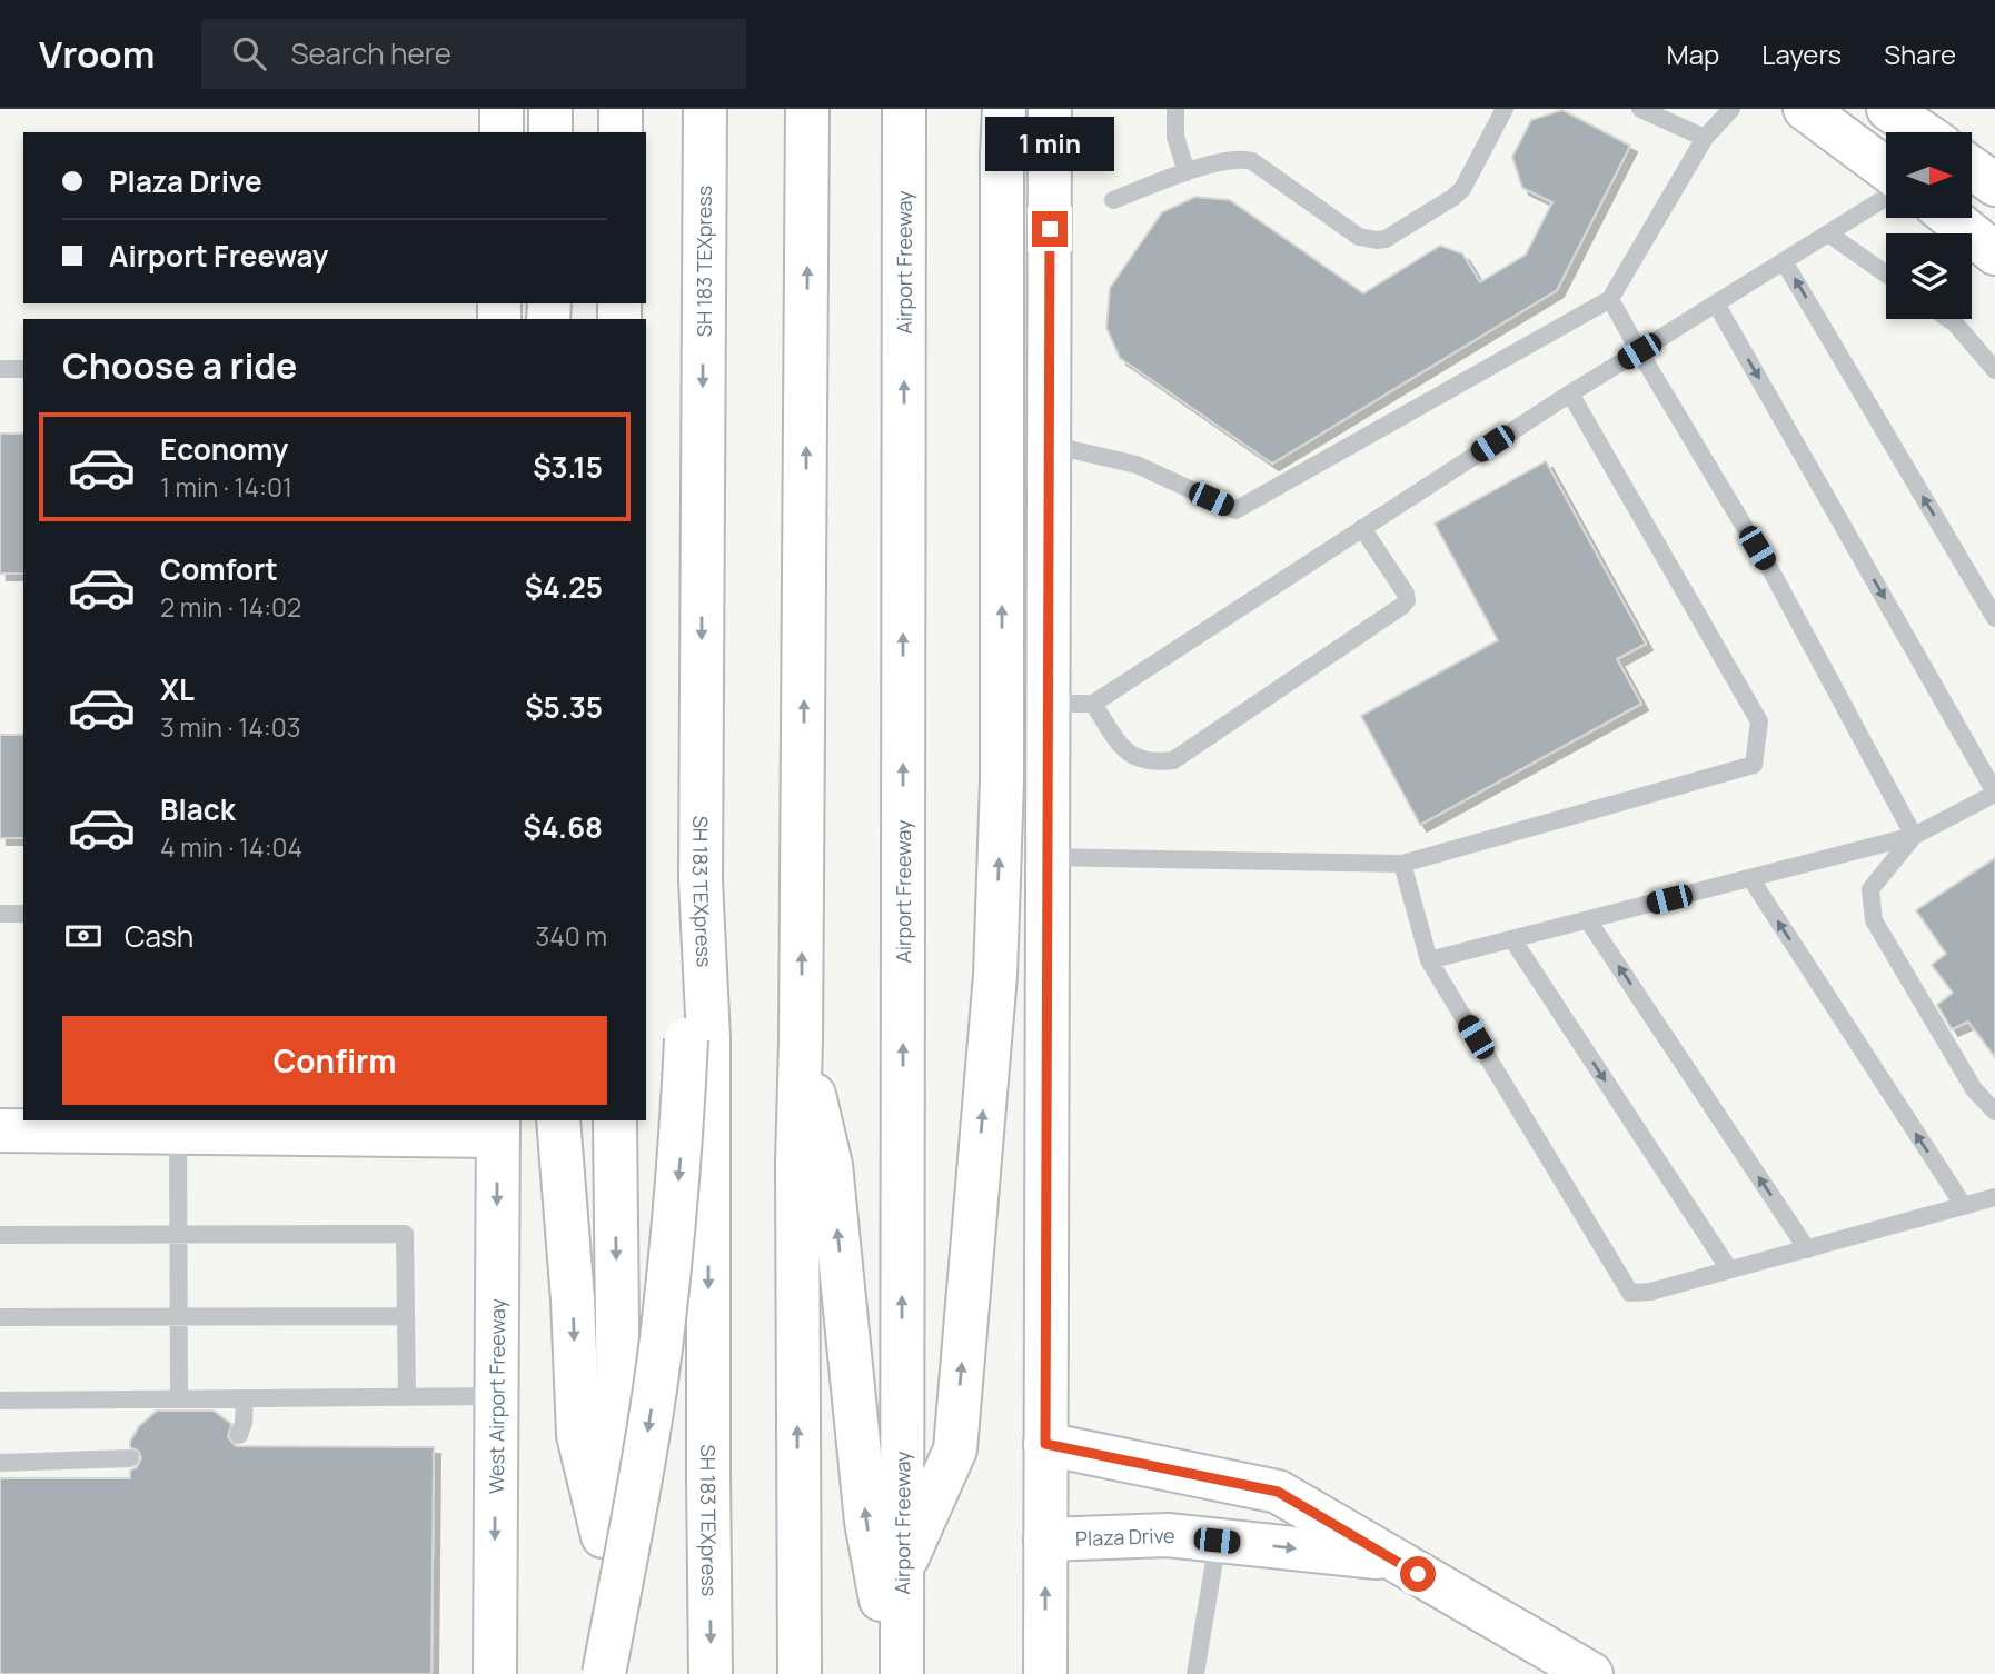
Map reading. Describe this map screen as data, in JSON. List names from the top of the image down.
{
  "streets": {
    "main road": [
      "SH 183 TEXpress",
      "Airport Freeway",
      "West Airport Freeway",
      "Plaza Drive"
    ]
  },
  "north": "right",
  "page": {
    "header": "Vroom",
    "search": "Search here",
    "nav": ["Map", "Layers", "Share"],
    "bubble": "1 min",
    "banner": ["Plaza Drive", "Airport Freeway"],
    "heading": "Choose a ride",
    "list": [
      {
        "name": "Economy",
        "note": "1 min · 14:01",
        "value": "$3.15"
      },
      {
        "name": "Comfort",
        "note": "2 min · 14:02",
        "value": "$4.25"
      },
      {
        "name": "XL",
        "note": "3 min · 14:03",
        "value": "$5.35"
      },
      {
        "name": "Black",
        "note": "4 min · 14:04",
        "value": "$4.68"
      }
    ],
    "pay": ["Cash", "340 m"],
    "buttons": "Confirm"
  }
}
